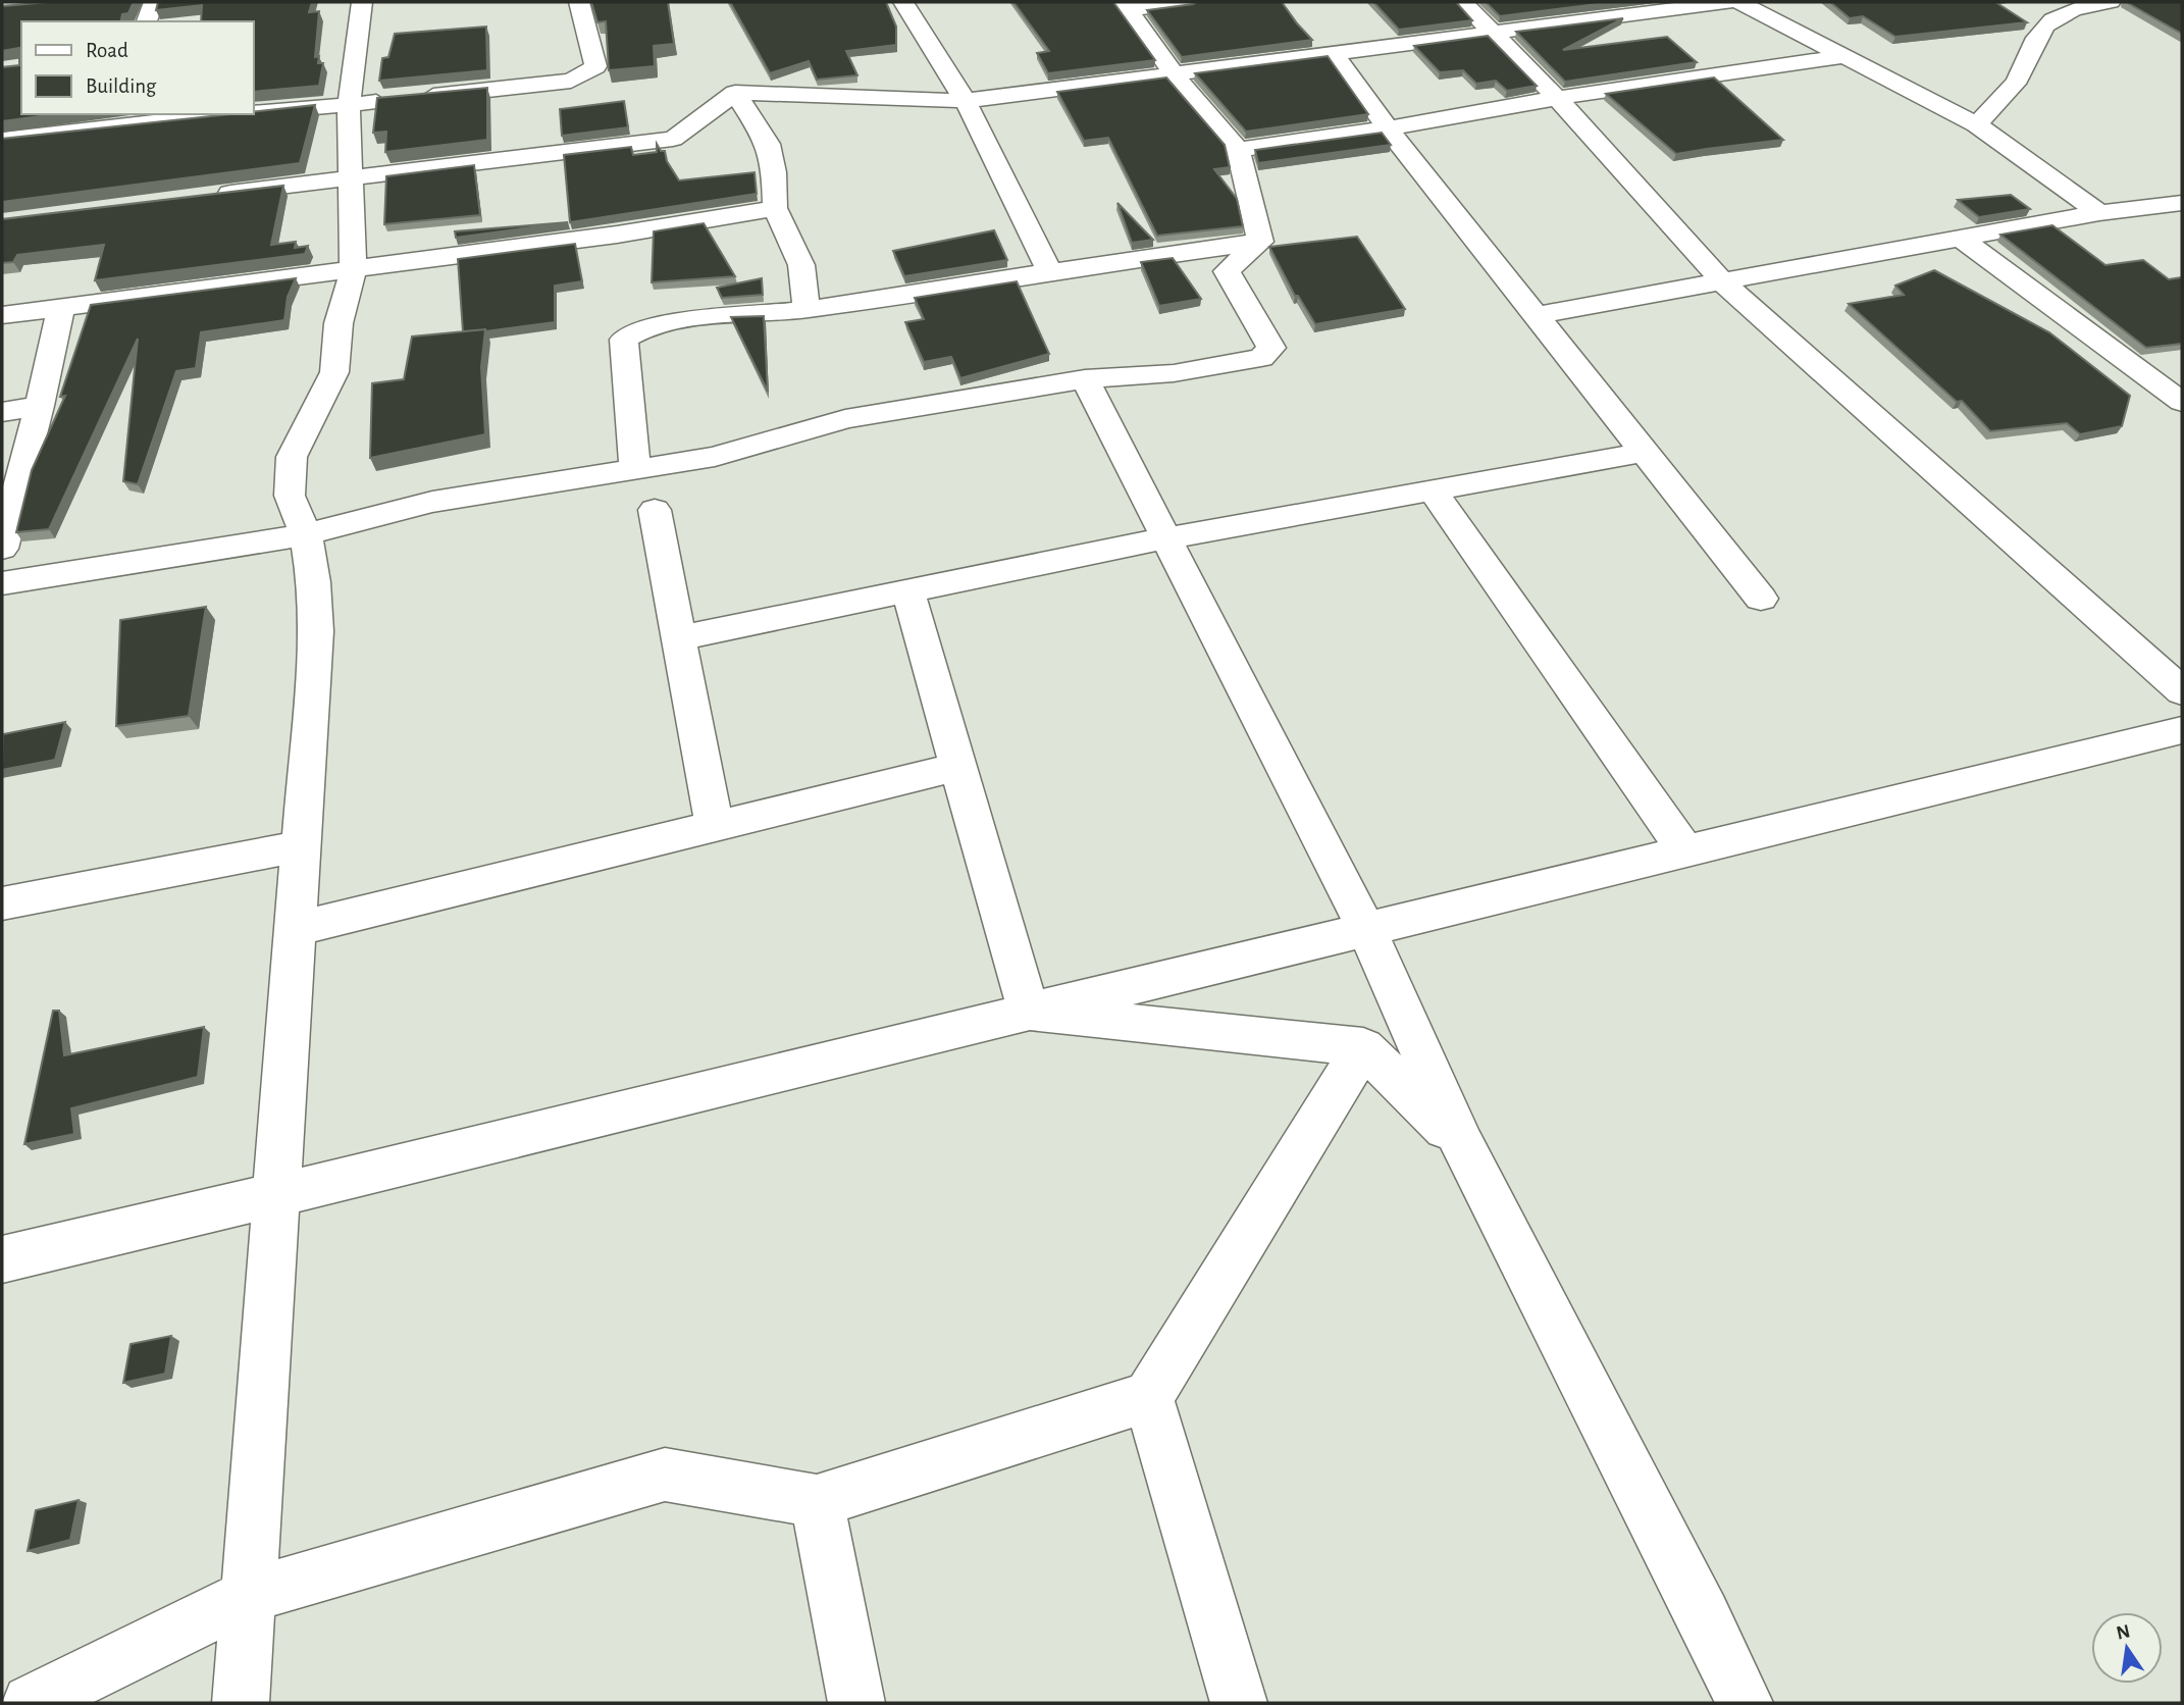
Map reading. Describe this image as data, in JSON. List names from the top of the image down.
{
  "legend": ["Road", "Building"],
  "north": "top"
}
